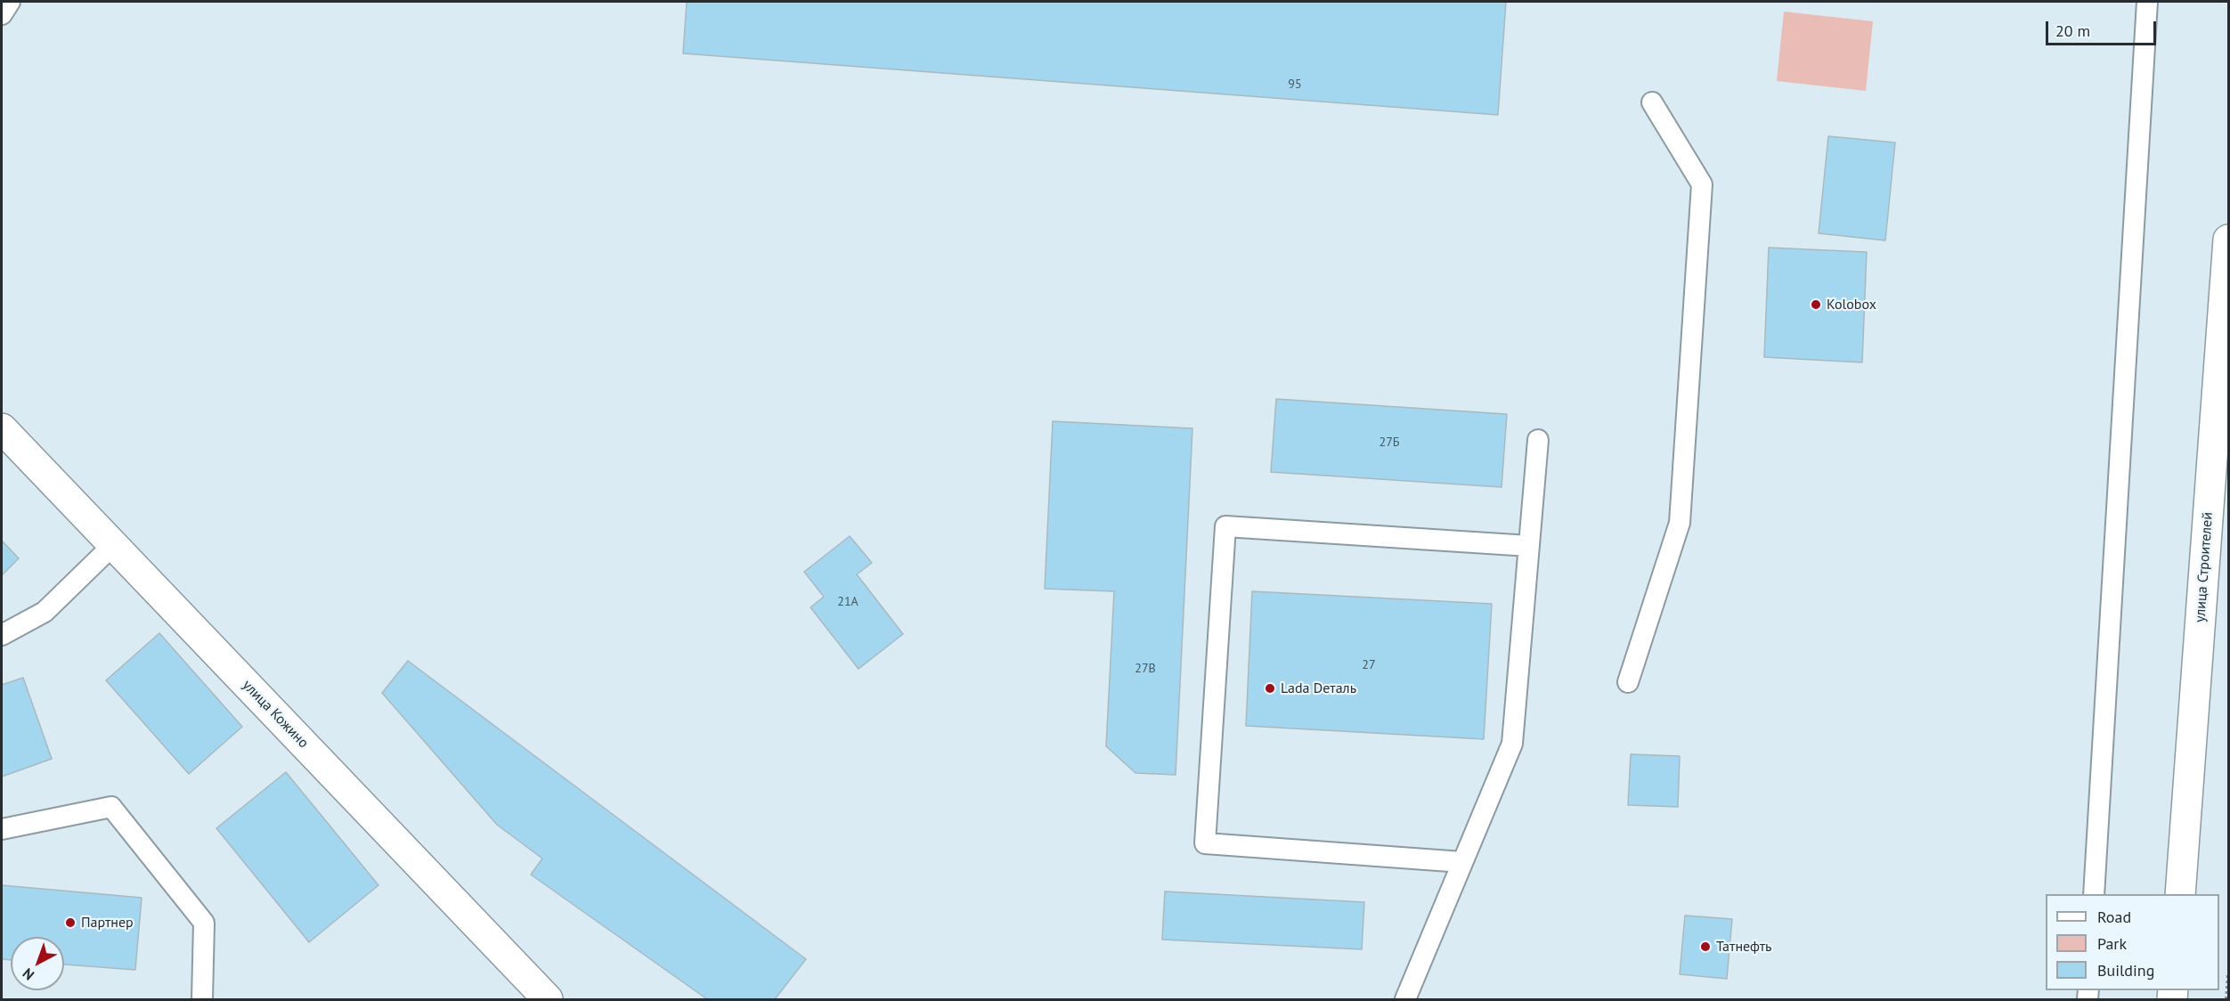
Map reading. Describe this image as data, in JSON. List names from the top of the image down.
{
  "streets": {
    "street": ["улица Строителей", "улица Кожино"]
  },
  "places": [
    "Kolobox",
    "Lada Dеталь",
    "Партнер",
    "Татнефть"
  ],
  "house_numbers": [
    "95",
    "27Б",
    "21А",
    "27",
    "27В"
  ],
  "legend": ["Road", "Park", "Building"],
  "scale_bar": "20 m",
  "north": "bottom left"
}
